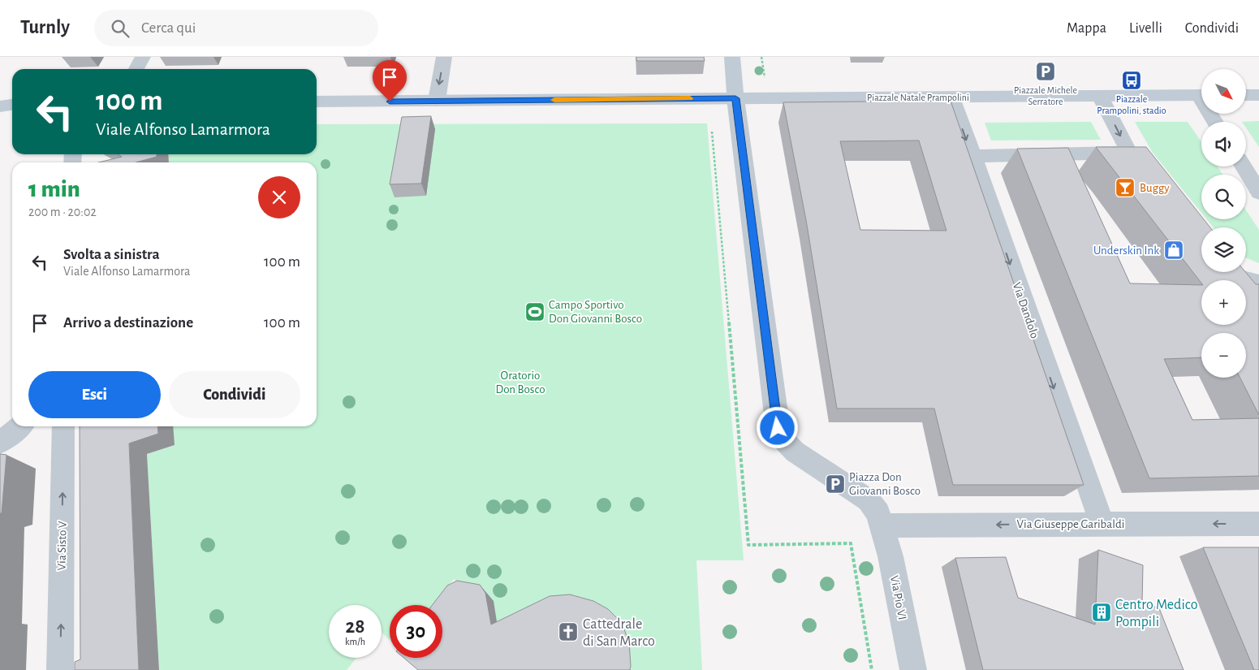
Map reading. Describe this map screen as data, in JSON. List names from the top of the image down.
{
  "streets": {
    "main road": ["Piazzale Natale Prampolini"],
    "street": [
      "Via Dandolo",
      "Via Giuseppe Garibaldi",
      "Via Sisto V",
      "Via Pio VI"
    ]
  },
  "crossings": [
    ["Piazzale Natale Prampolini", "Via Dandolo"],
    ["Via Dandolo", "Via Giuseppe Garibaldi"],
    ["Via Giuseppe Garibaldi", "Via Pio VI"]
  ],
  "one_way": ["Via Dandolo", "Via Giuseppe Garibaldi", "Via Sisto V"],
  "parks": ["Oratorio Don Bosco"],
  "places": {
    "parking": ["Piazzale Michele Serratore", "Piazza Don Giovanni Bosco"],
    "bus stop": ["Piazzale Prampolini, stadio"],
    "bar": ["Buggy"],
    "shop": ["Underskin Ink"],
    "sports": ["Campo Sportivo Don Giovanni Bosco"],
    "building": ["Centro Medico Pompili"],
    "church": ["Cattedrale di San Marco"]
  },
  "north": "bottom right",
  "page": {
    "header": "Turnly",
    "search": "Cerca qui",
    "nav": ["Mappa", "Livelli", "Condividi"],
    "map_buttons": ["+", "−"],
    "turn": ["100 m", "Viale Alfonso Lamarmora"],
    "heading": ["1 min", "200 m · 20:02"],
    "list": [
      {
        "name": "Svolta a sinistra",
        "note": "Viale Alfonso Lamarmora",
        "value": "100 m"
      },
      {
        "name": "Arrivo a destinazione",
        "value": "100 m"
      }
    ],
    "buttons": ["Esci", "Condividi"],
    "speed": "28 km/h",
    "limit": "30"
  }
}
